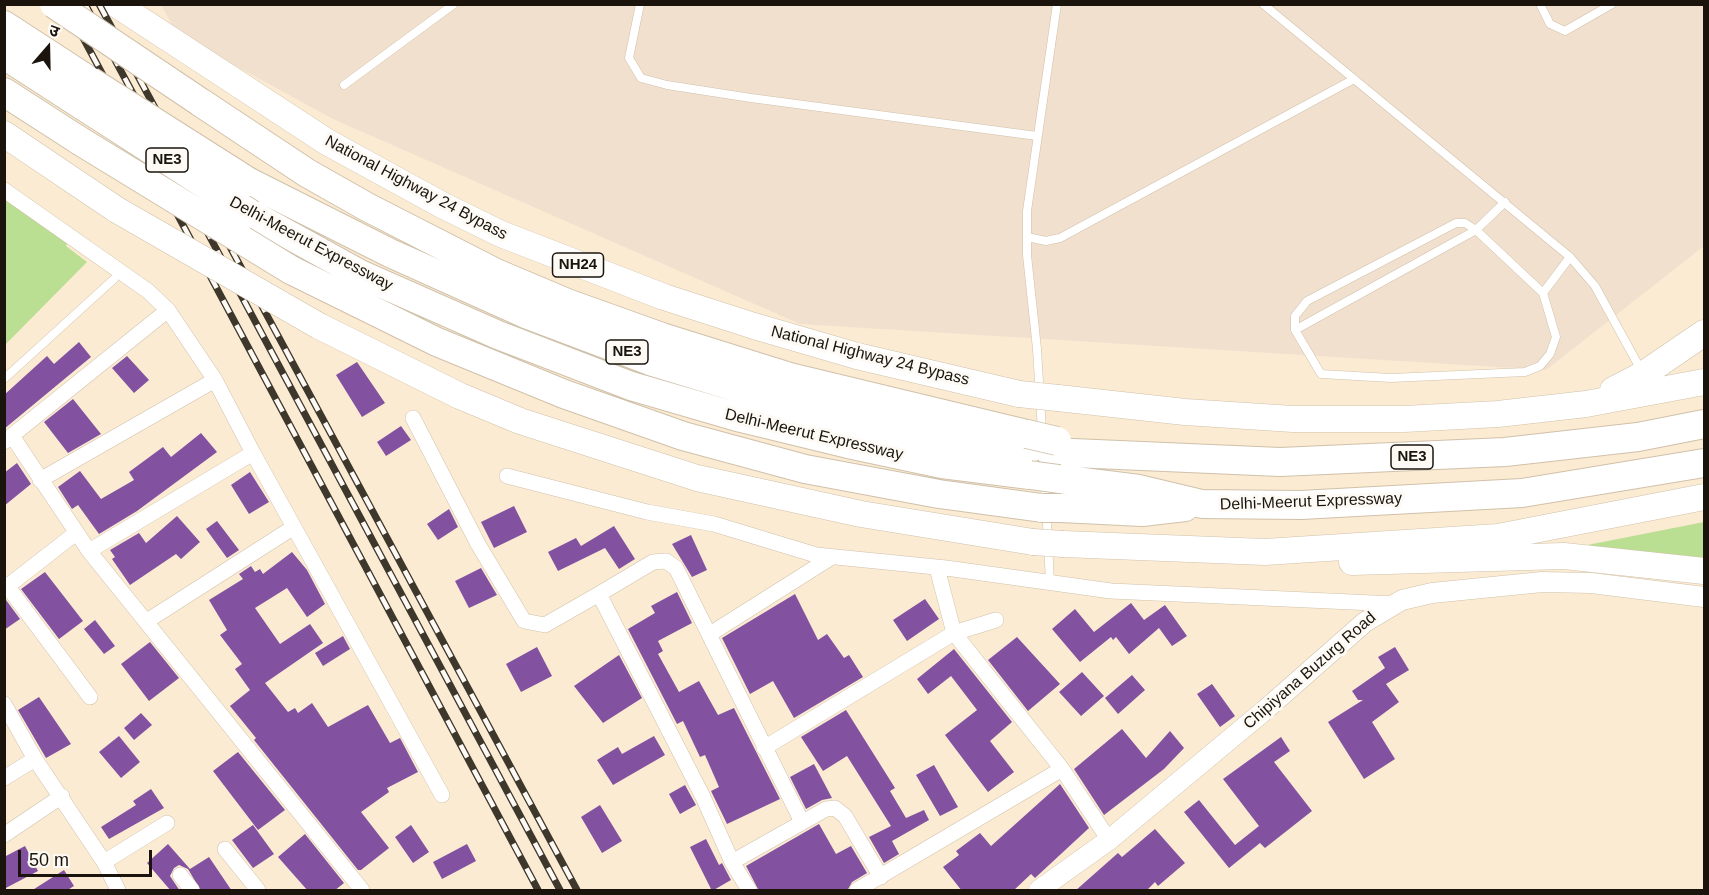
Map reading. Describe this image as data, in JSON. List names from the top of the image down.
{
  "streets": {
    "highway": [
      "NE3",
      "National Highway 24 Bypass",
      "Delhi-Meerut Expressway",
      "NH24"
    ],
    "street": ["Chipiyana Buzurg Road"]
  },
  "crossings": [
    ["NE3", "Delhi-Meerut Expressway"]
  ],
  "scale_bar": "50 m",
  "north": "top"
}
